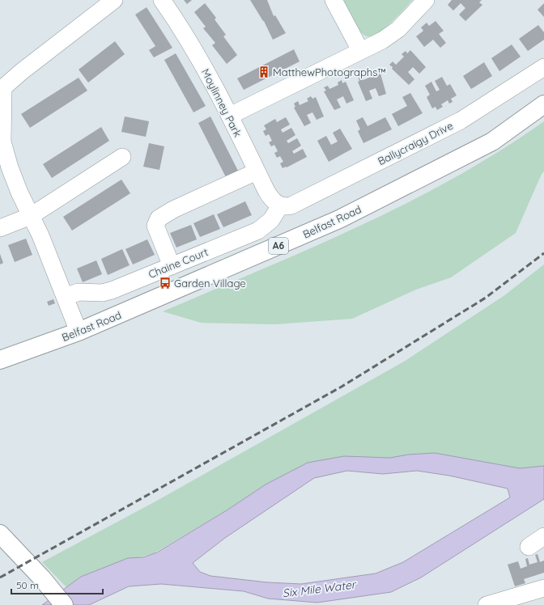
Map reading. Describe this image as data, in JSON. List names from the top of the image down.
{
  "streets": {
    "main road": ["Belfast Road", "A6"],
    "street": ["Moylinney Park", "Ballycraigy Drive", "Chaine Court"]
  },
  "crossings": [
    ["Moylinney Park", "Ballycraigy Drive"],
    ["Moylinney Park", "Chaine Court"],
    ["Ballycraigy Drive", "Chaine Court"]
  ],
  "water": ["Six Mile Water"],
  "places": {
    "building": ["MatthewPhotographs™"],
    "bus stop": ["Garden Village"]
  },
  "scale_bar": "50 m"
}
